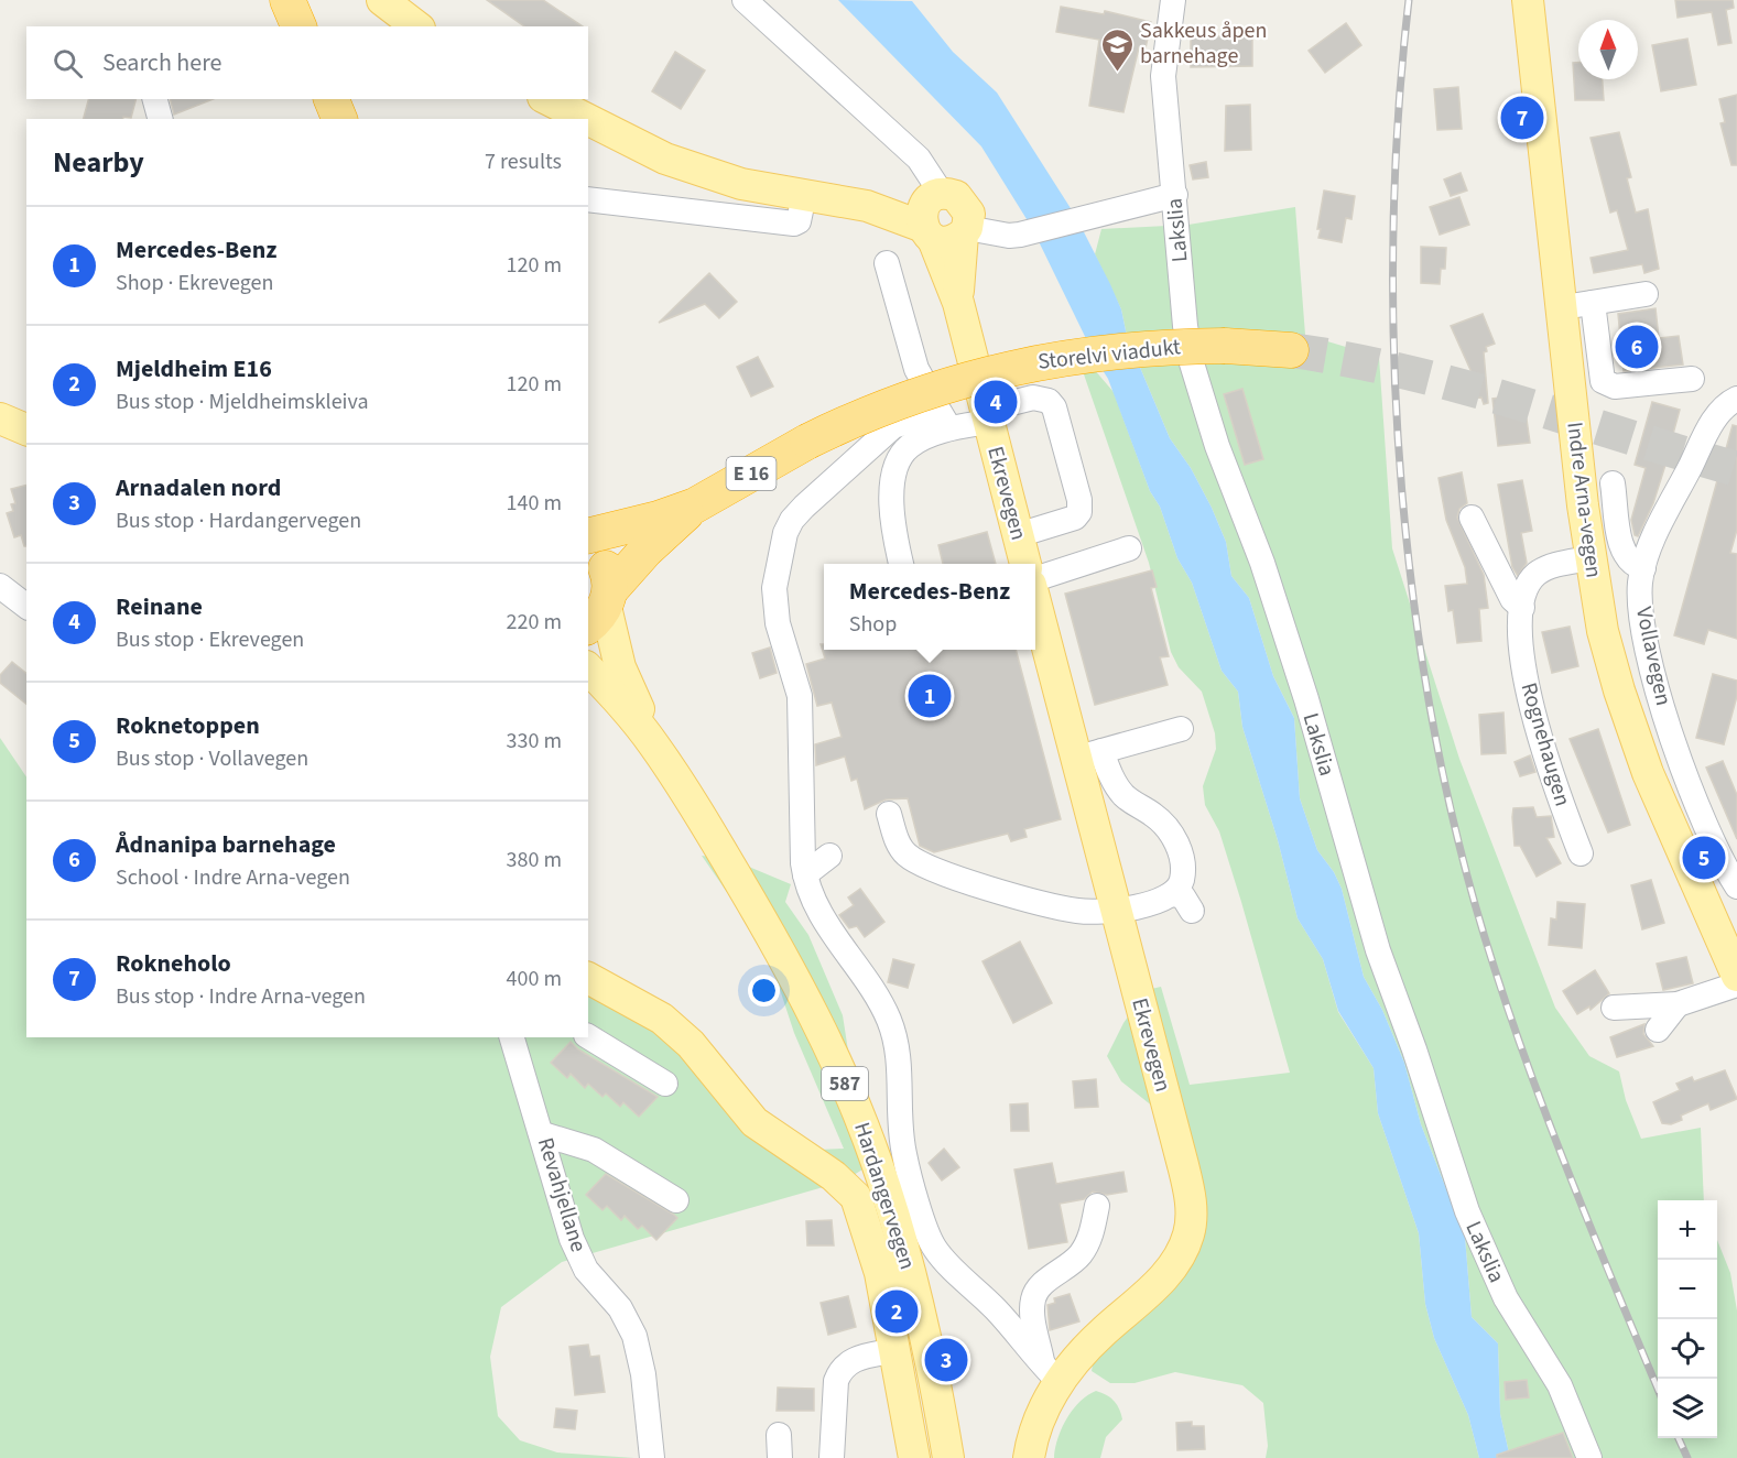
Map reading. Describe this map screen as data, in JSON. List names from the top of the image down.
{
  "streets": {
    "highway": ["Storelvi viadukt", "E 16"],
    "main road": [
      "Ekrevegen",
      "Indre Arna-vegen",
      "587",
      "Hardangervegen"
    ],
    "street": [
      "Lakslia",
      "Vollavegen",
      "Rognehaugen",
      "Revahjellane"
    ]
  },
  "crossings": [
    ["Storelvi viadukt", "E 16"],
    ["E 16", "Hardangervegen"],
    ["Indre Arna-vegen", "Rognehaugen"]
  ],
  "places": {
    "school or university": ["Sakkeus åpen barnehage"]
  },
  "north": "top",
  "page": {
    "search": "Search here",
    "pins": [
      "7",
      "6",
      "4",
      "1",
      "5",
      "2",
      "3"
    ],
    "heading": ["Nearby", "7 results"],
    "list": [
      {
        "mark": "1",
        "name": "Mercedes-Benz",
        "note": "Shop · Ekrevegen",
        "value": "120 m"
      },
      {
        "mark": "2",
        "name": "Mjeldheim E16",
        "note": "Bus stop · Mjeldheimskleiva",
        "value": "120 m"
      },
      {
        "mark": "3",
        "name": "Arnadalen nord",
        "note": "Bus stop · Hardangervegen",
        "value": "140 m"
      },
      {
        "mark": "4",
        "name": "Reinane",
        "note": "Bus stop · Ekrevegen",
        "value": "220 m"
      },
      {
        "mark": "5",
        "name": "Roknetoppen",
        "note": "Bus stop · Vollavegen",
        "value": "330 m"
      },
      {
        "mark": "6",
        "name": "Ådnanipa barnehage",
        "note": "School · Indre Arna-vegen",
        "value": "380 m"
      },
      {
        "mark": "7",
        "name": "Rokneholo",
        "note": "Bus stop · Indre Arna-vegen",
        "value": "400 m"
      }
    ],
    "popup": ["Mercedes-Benz", "Shop"],
    "map_buttons": ["+", "−"]
  }
}
